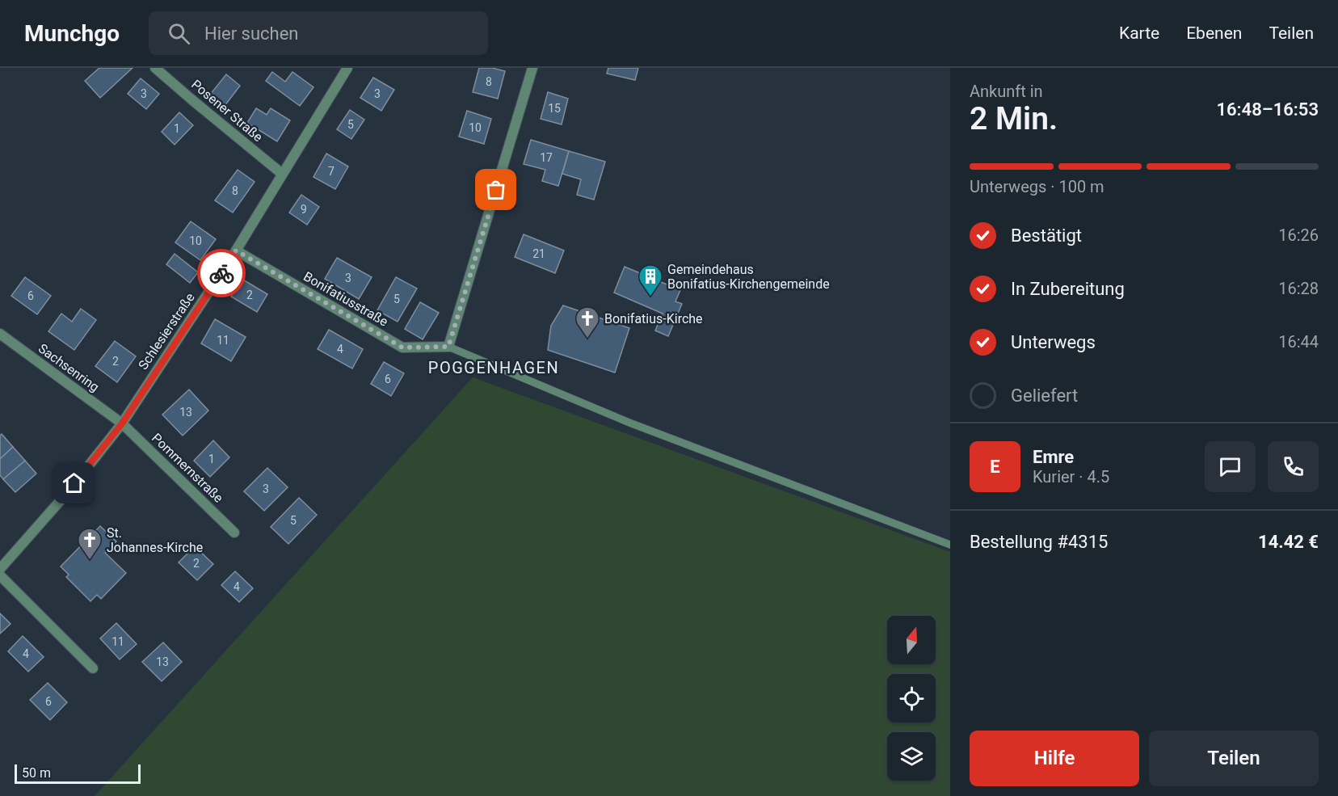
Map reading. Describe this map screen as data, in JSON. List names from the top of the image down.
{
  "streets": {
    "street": [
      "Posener Straße",
      "Bonifatiusstraße",
      "Schlesierstraße",
      "Sachsenring",
      "Pommernstraße"
    ]
  },
  "crossings": [
    ["Posener Straße", "Schlesierstraße"],
    ["Bonifatiusstraße", "Schlesierstraße"],
    ["Schlesierstraße", "Sachsenring"],
    ["Schlesierstraße", "Pommernstraße"],
    ["Sachsenring", "Pommernstraße"]
  ],
  "districts": ["POGGENHAGEN"],
  "places": {
    "building": ["Gemeindehaus Bonifatius-Kirchengemeinde"],
    "church": ["Bonifatius-Kirche", "St. Johannes-Kirche"]
  },
  "house_numbers": [
    "8",
    "3",
    "3",
    "15",
    "5",
    "10",
    "1",
    "17",
    "7",
    "8",
    "9",
    "10",
    "21",
    "3",
    "2",
    "6",
    "5",
    "11",
    "4",
    "2",
    "6",
    "13",
    "1",
    "3",
    "5",
    "2",
    "4",
    "11",
    "4",
    "13",
    "6"
  ],
  "scale_bar": "50 m",
  "north": "top",
  "page": {
    "header": "Munchgo",
    "search": "Hier suchen",
    "nav": ["Karte", "Ebenen", "Teilen"],
    "heading": ["2 Min.", "Ankunft in", "16:48–16:53"],
    "panel": [
      "Emre",
      "Kurier · 4.5",
      "Bestellung #4315",
      "14.42 €"
    ],
    "bar": "Unterwegs · 100 m",
    "list": [
      ["Bestätigt", "16:26"],
      ["In Zubereitung", "16:28"],
      ["Unterwegs", "16:44"],
      "Geliefert"
    ],
    "round": "E",
    "buttons": ["Hilfe", "Teilen"],
    "scale": "50 m"
  }
}
